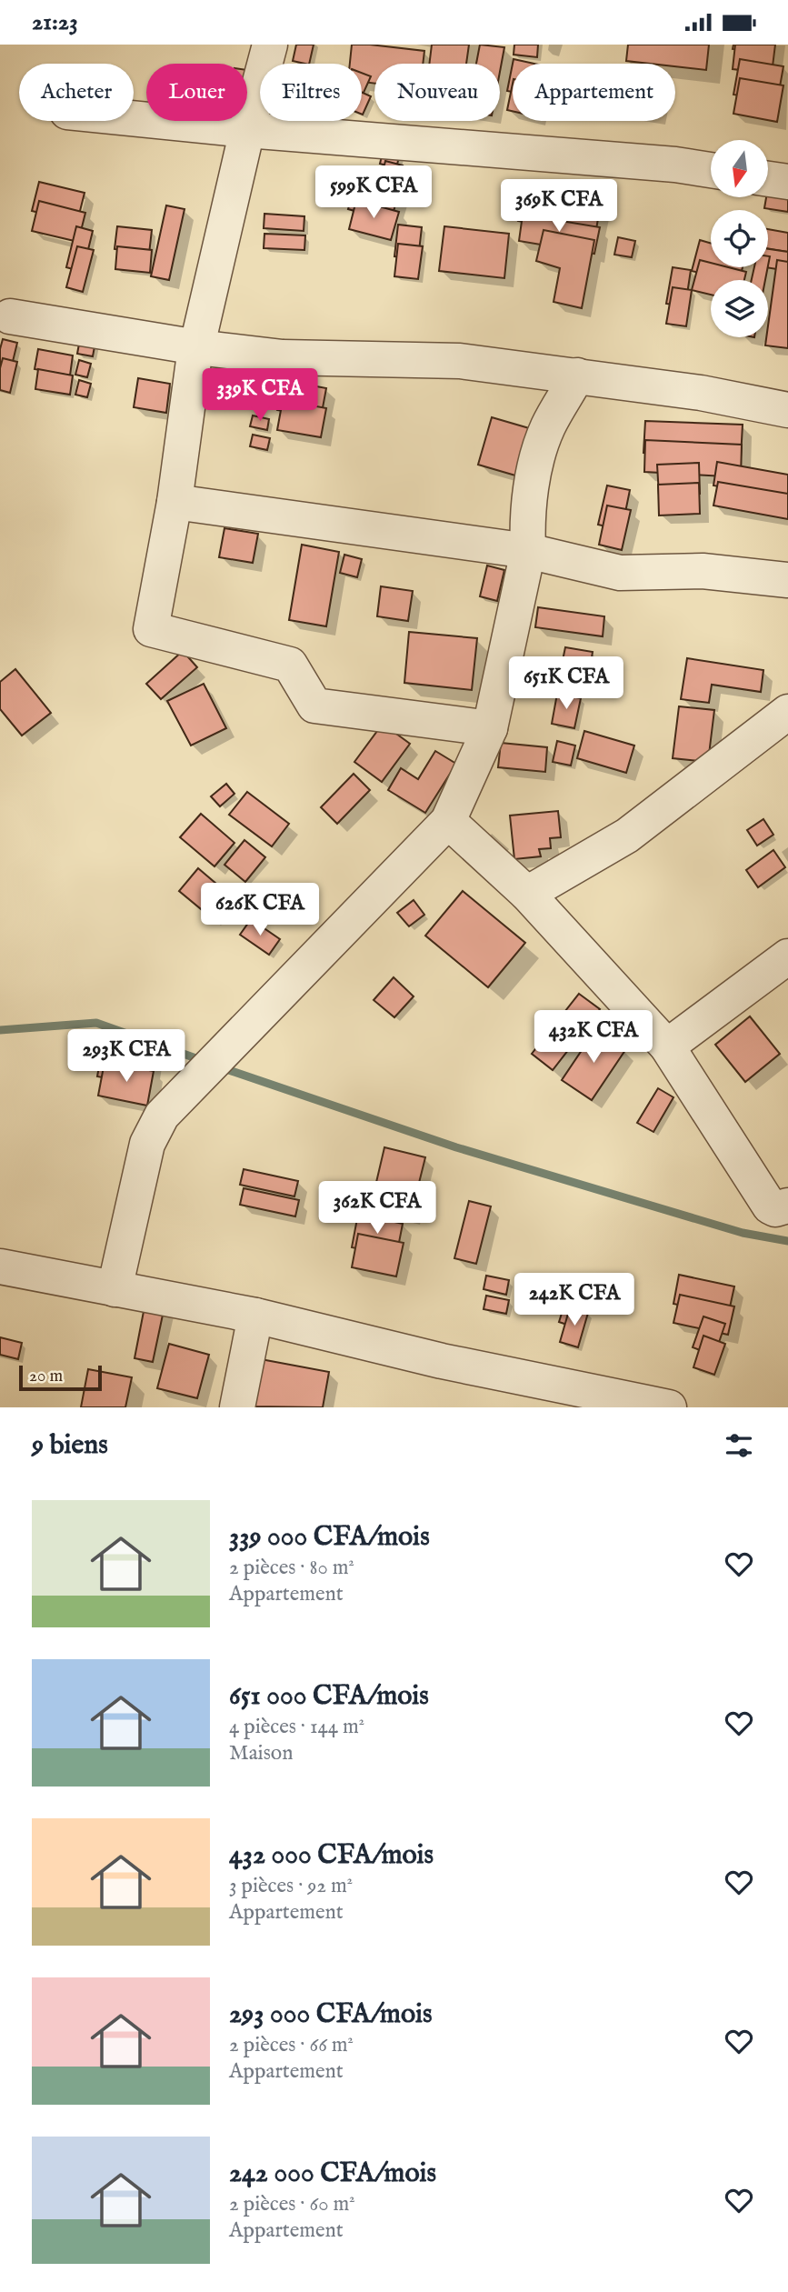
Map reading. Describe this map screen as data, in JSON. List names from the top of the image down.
{
  "scale_bar": "20 m",
  "north": "bottom",
  "page": {
    "status": "21:23",
    "chip": [
      "Acheter",
      "Louer",
      "Filtres",
      "Nouveau",
      "Appartement"
    ],
    "price": [
      "599K CFA",
      "369K CFA",
      "339K CFA",
      "651K CFA",
      "626K CFA",
      "432K CFA",
      "293K CFA",
      "362K CFA",
      "242K CFA"
    ],
    "scale": "20 m",
    "heading": "9 biens",
    "list": [
      {
        "name": "339 000 CFA/mois",
        "note": "2 pièces · 80 m² · Appartement"
      },
      {
        "name": "651 000 CFA/mois",
        "note": "4 pièces · 144 m² · Maison"
      },
      {
        "name": "432 000 CFA/mois",
        "note": "3 pièces · 92 m² · Appartement"
      },
      {
        "name": "293 000 CFA/mois",
        "note": "2 pièces · 66 m² · Appartement"
      },
      {
        "name": "242 000 CFA/mois",
        "note": "2 pièces · 60 m² · Appartement"
      }
    ]
  }
}
